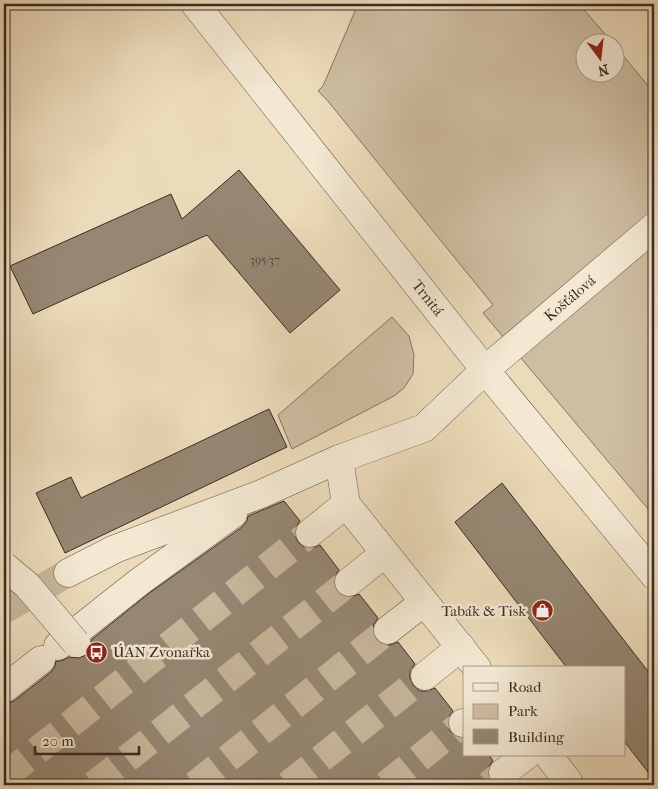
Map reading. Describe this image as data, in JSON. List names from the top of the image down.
{
  "streets": {
    "street": ["Trnitá", "Košťálová"]
  },
  "crossings": [
    ["Trnitá", "Košťálová"]
  ],
  "places": {
    "shop": ["Tabák & Tisk"],
    "bus stop": ["ÚAN Zvonařka"]
  },
  "house_numbers": ["395/37"],
  "legend": ["Road", "Park", "Building"],
  "scale_bar": "20 m",
  "north": "bottom"
}
